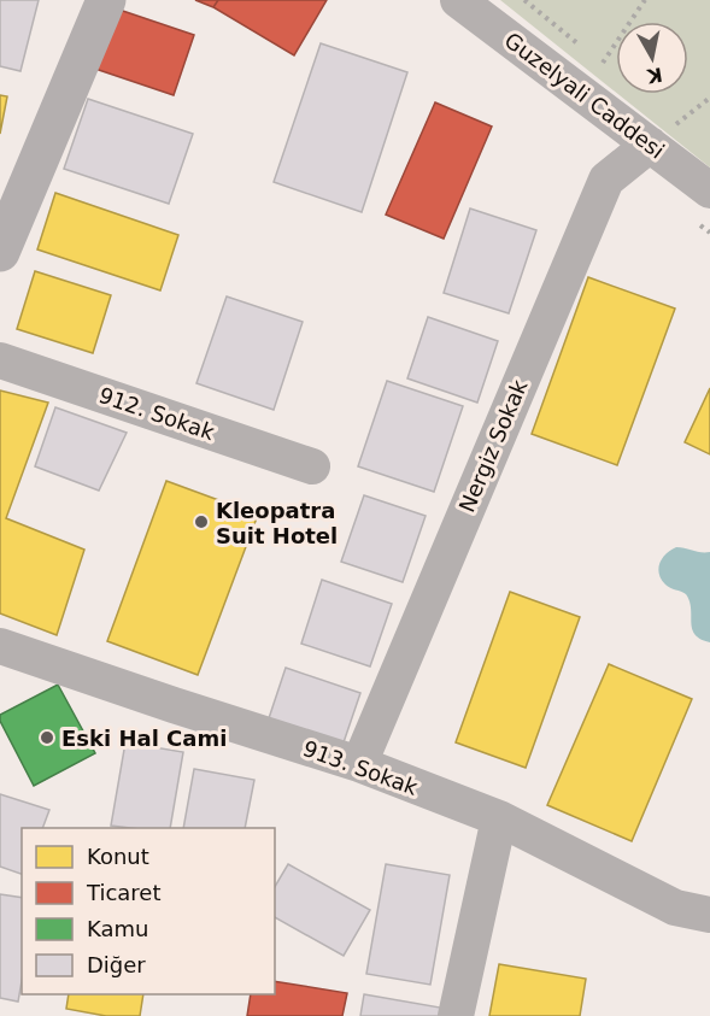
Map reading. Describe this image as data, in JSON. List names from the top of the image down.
{
  "streets": {
    "street": [
      "Guzelyali Caddesi",
      "912. Sokak",
      "Nergiz Sokak",
      "913. Sokak"
    ]
  },
  "crossings": [
    ["Guzelyali Caddesi", "Nergiz Sokak"],
    ["Nergiz Sokak", "913. Sokak"]
  ],
  "places": ["Kleopatra Suit Hotel", "Eski Hal Cami"],
  "legend": [
    "Konut",
    "Ticaret",
    "Kamu",
    "Diğer"
  ],
  "north": "bottom"
}
